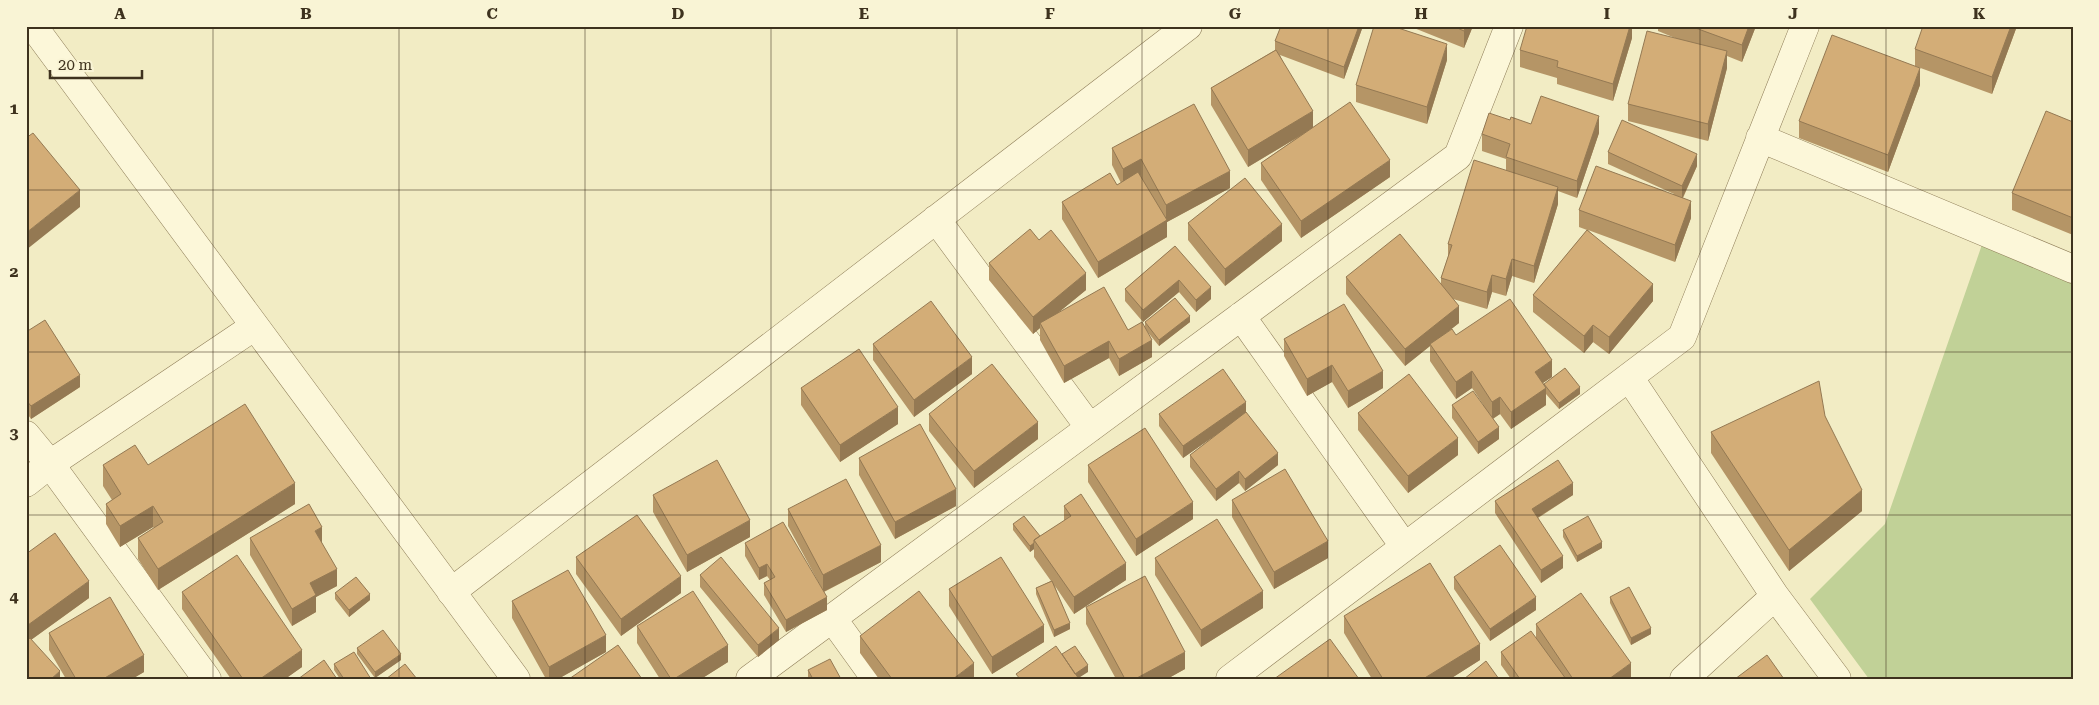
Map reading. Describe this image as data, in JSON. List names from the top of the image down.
{
  "scale_bar": "20 m",
  "grid": {
    "columns": [
      "A",
      "B",
      "C",
      "D",
      "E",
      "F",
      "G",
      "H",
      "I",
      "J",
      "K"
    ],
    "rows": [
      "1",
      "2",
      "3",
      "4"
    ]
  }
}
